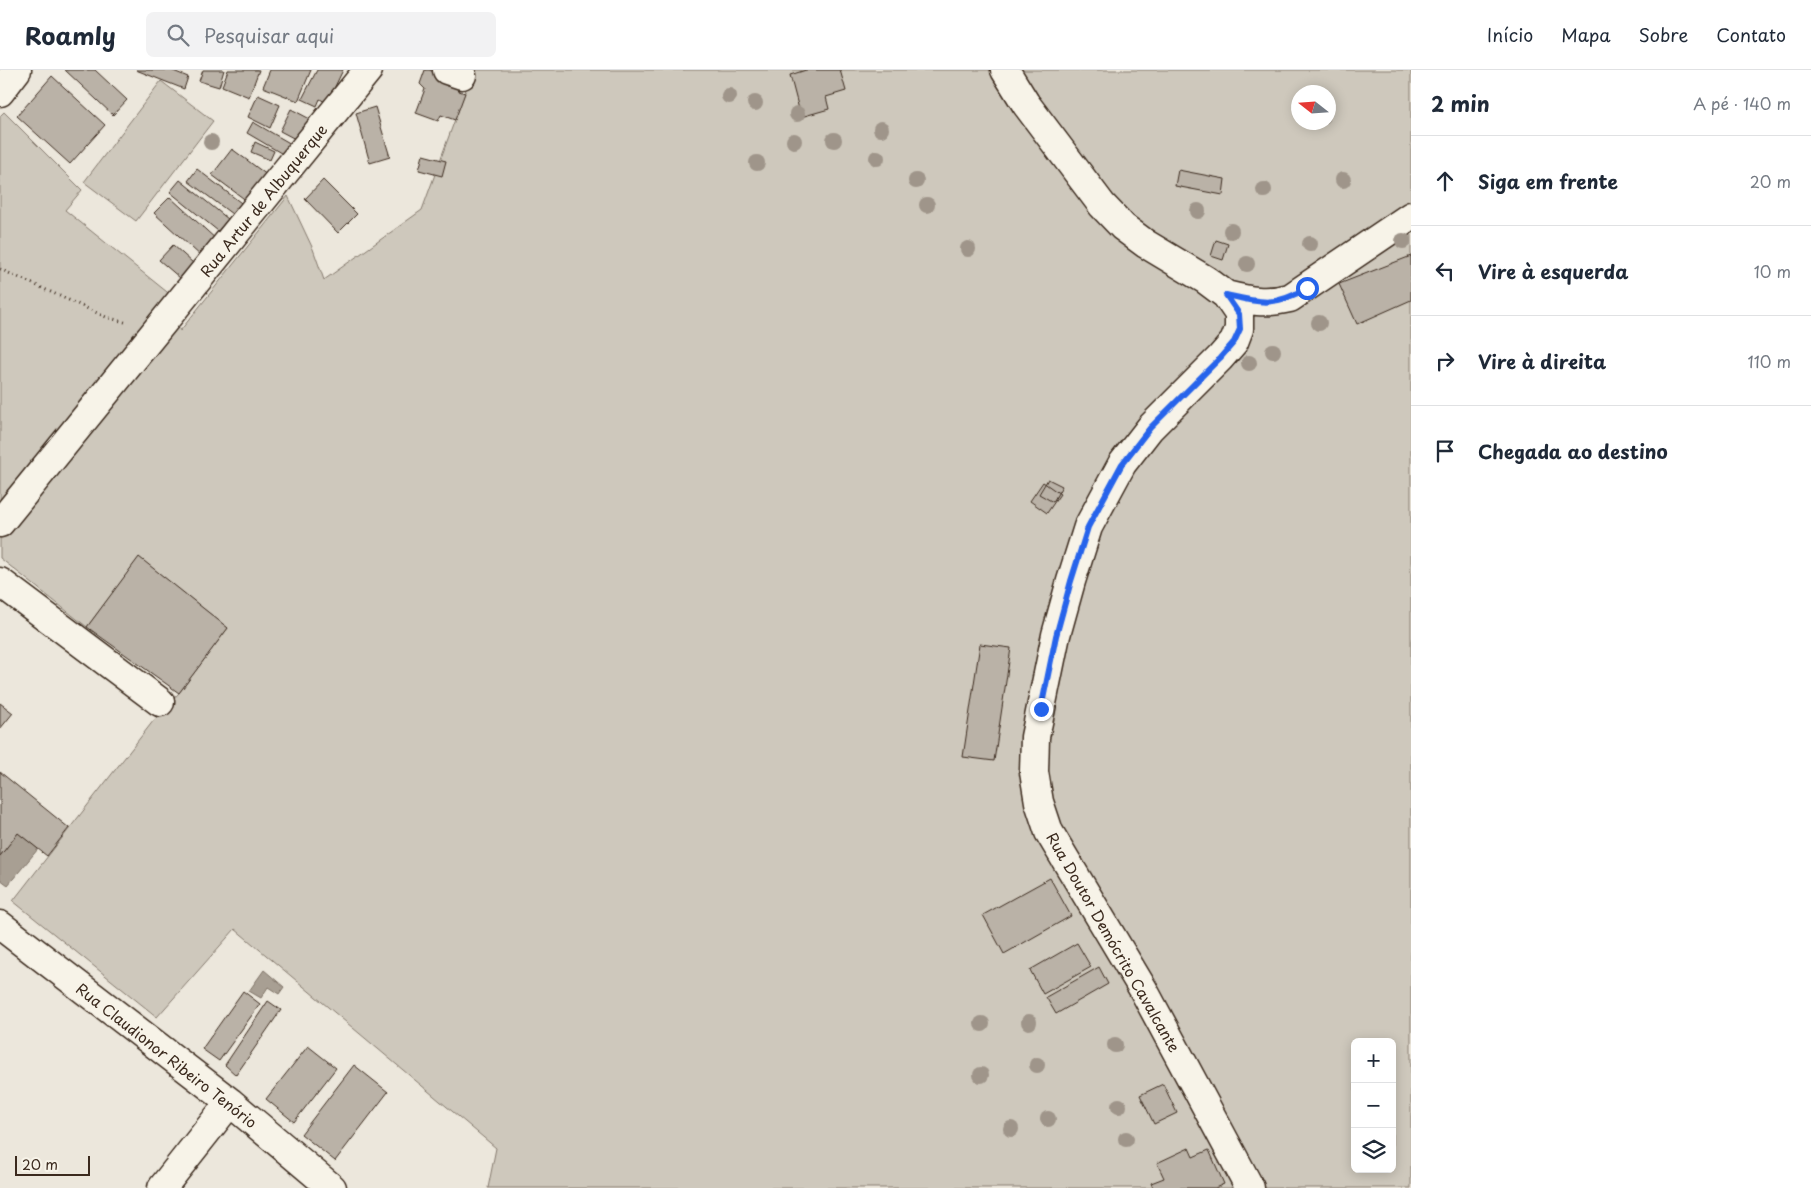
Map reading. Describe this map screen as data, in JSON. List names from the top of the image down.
{
  "streets": {
    "street": ["Rua Artur de Albuquerque", "Rua Doutor Demócrito Cavalcante", "Rua Claudionor Ribeiro Tenório"]
  },
  "scale_bar": "20 m",
  "north": "left",
  "page": {
    "header": "Roamly",
    "search": "Pesquisar aqui",
    "nav": [
      "Início",
      "Mapa",
      "Sobre",
      "Contato"
    ],
    "heading": ["2 min", "A pé · 140 m"],
    "list": [
      ["Siga em frente", "20 m"],
      ["Vire à esquerda", "10 m"],
      ["Vire à direita", "110 m"],
      "Chegada ao destino"
    ],
    "map_buttons": ["+", "−"],
    "scale": "20 m"
  }
}
